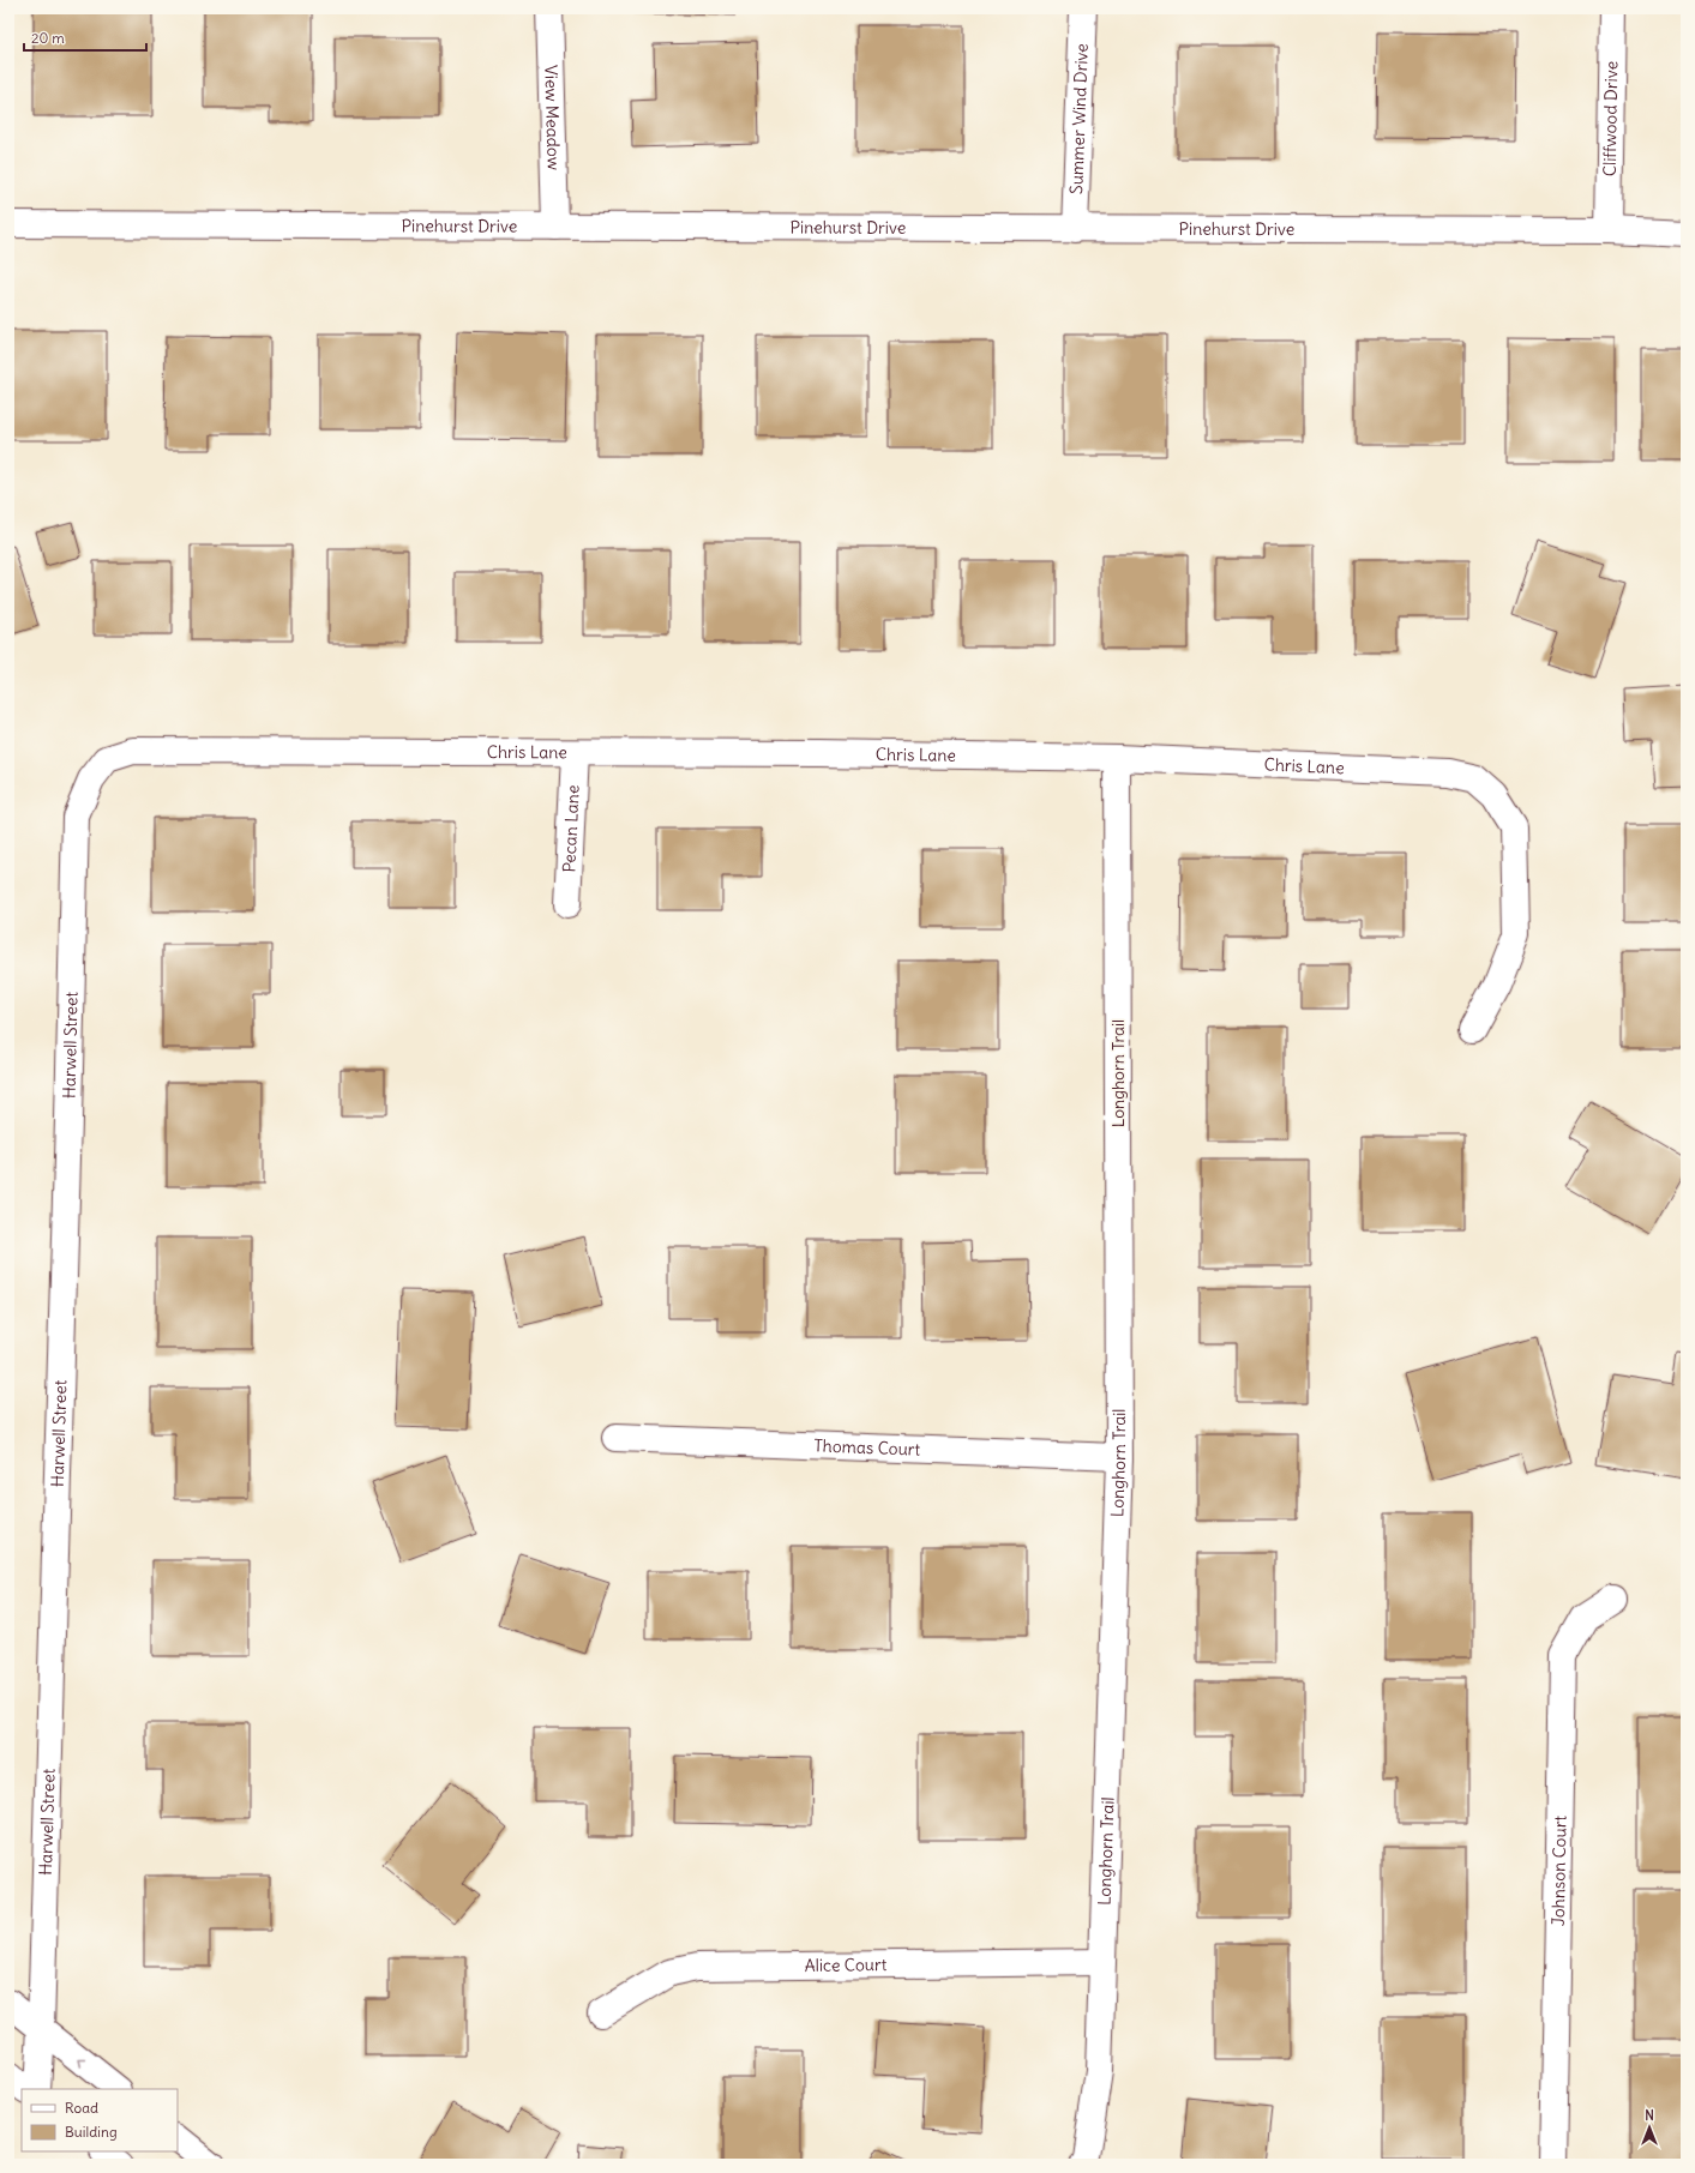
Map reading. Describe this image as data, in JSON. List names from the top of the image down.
{
  "streets": {
    "street": [
      "View Meadow",
      "Summer Wind Drive",
      "Cliffwood Drive",
      "Pinehurst Drive",
      "Chris Lane",
      "Pecan Lane",
      "Harwell Street",
      "Longhorn Trail",
      "Thomas Court",
      "Johnson Court",
      "Alice Court"
    ]
  },
  "crossings": [
    ["View Meadow", "Pinehurst Drive"],
    ["Summer Wind Drive", "Pinehurst Drive"],
    ["Cliffwood Drive", "Pinehurst Drive"],
    ["Chris Lane", "Pecan Lane"],
    ["Chris Lane", "Harwell Street"],
    ["Chris Lane", "Longhorn Trail"],
    ["Longhorn Trail", "Thomas Court"],
    ["Longhorn Trail", "Alice Court"]
  ],
  "legend": ["Road", "Building"],
  "scale_bar": "20 m",
  "north": "top"
}
